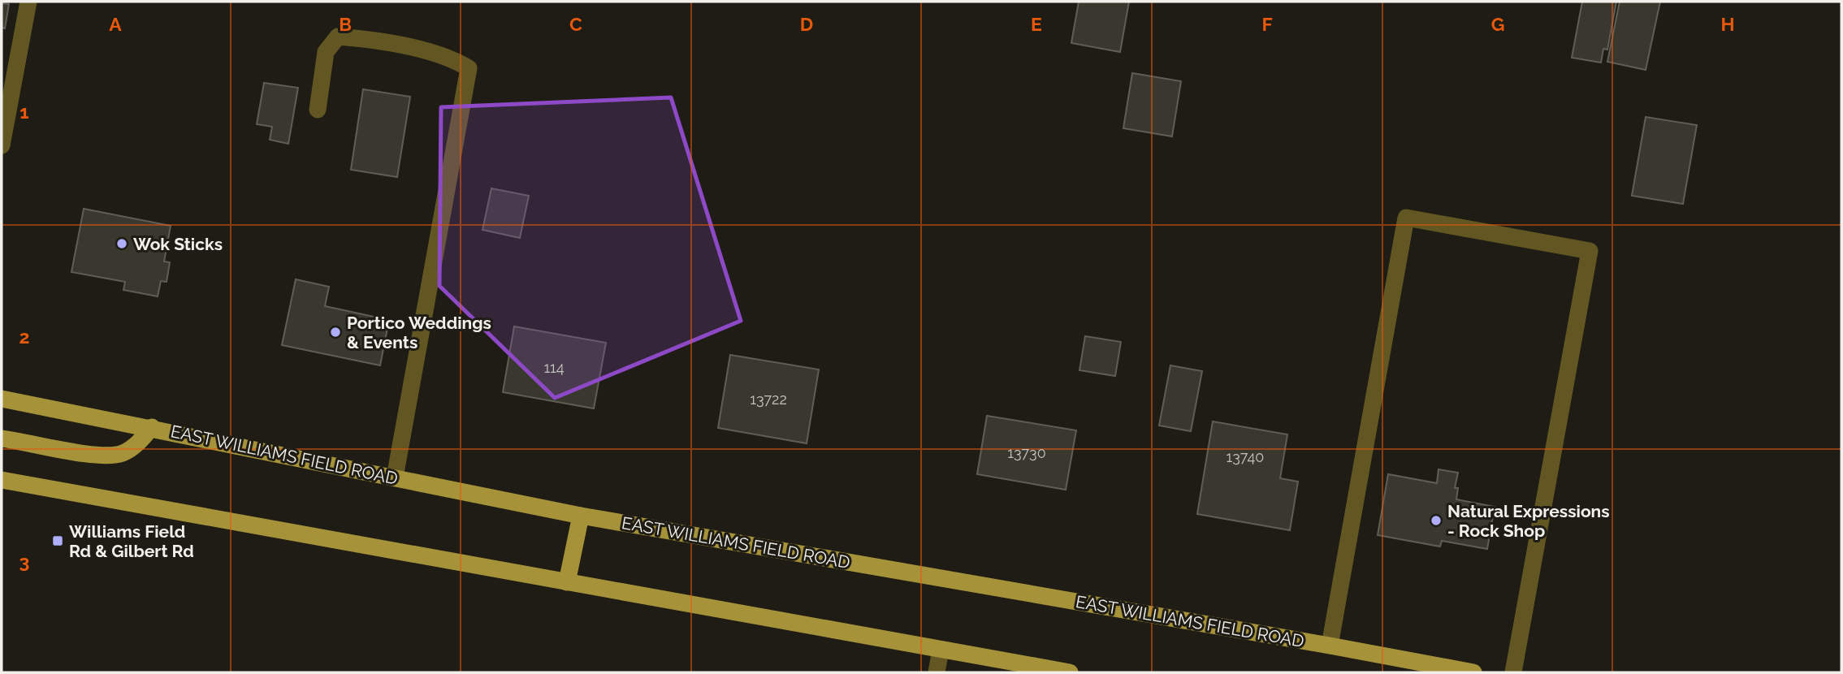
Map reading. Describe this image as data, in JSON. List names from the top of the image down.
{
  "streets": {
    "main road": ["EAST WILLIAMS FIELD ROAD"]
  },
  "places": {
    "other": ["Wok Sticks", "Portico Weddings & Events", "Natural Expressions - Rock Shop"],
    "transit": ["Williams Field Rd & Gilbert Rd"]
  },
  "house_numbers": [
    "114",
    "13722",
    "13730",
    "13740"
  ],
  "grid": {
    "columns": [
      "A",
      "B",
      "C",
      "D",
      "E",
      "F",
      "G",
      "H"
    ],
    "rows": ["1", "2", "3"]
  }
}
